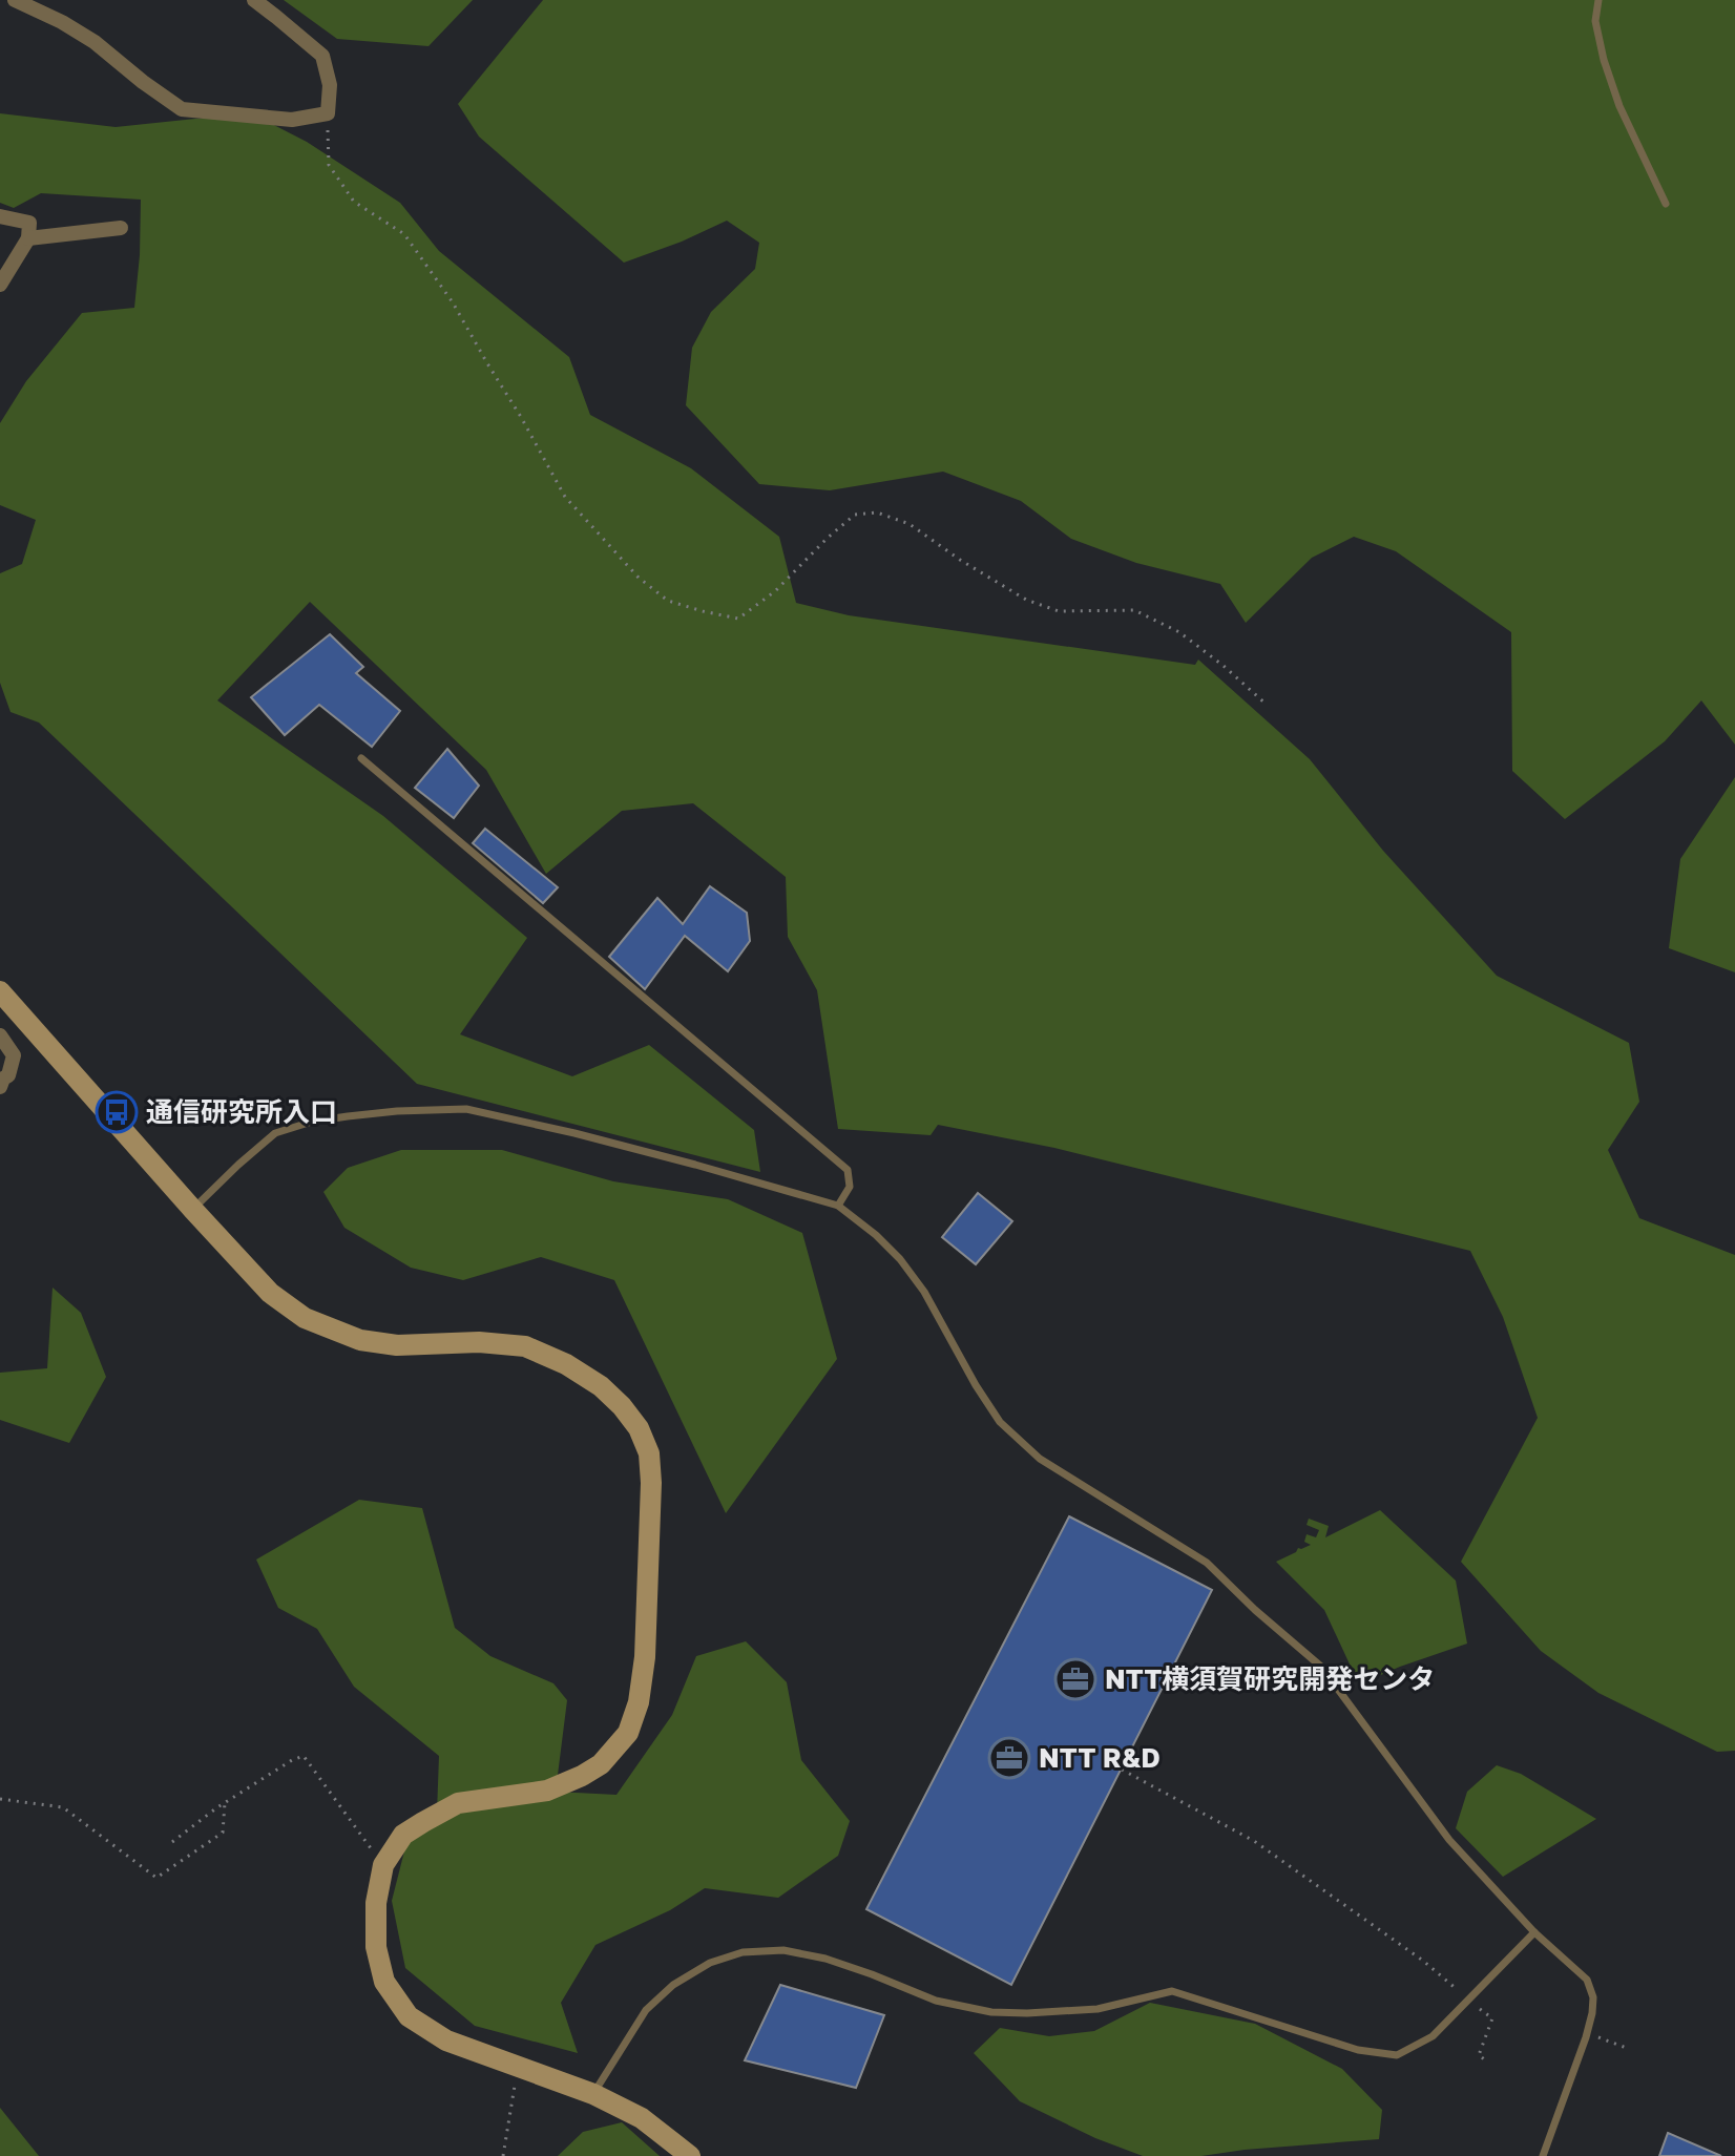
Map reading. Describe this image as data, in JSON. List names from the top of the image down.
{
  "places": {
    "bus stop": ["通信研究所入口"],
    "office": ["NTT横須賀研究開発センタ", "NTT R&D"]
  }
}
